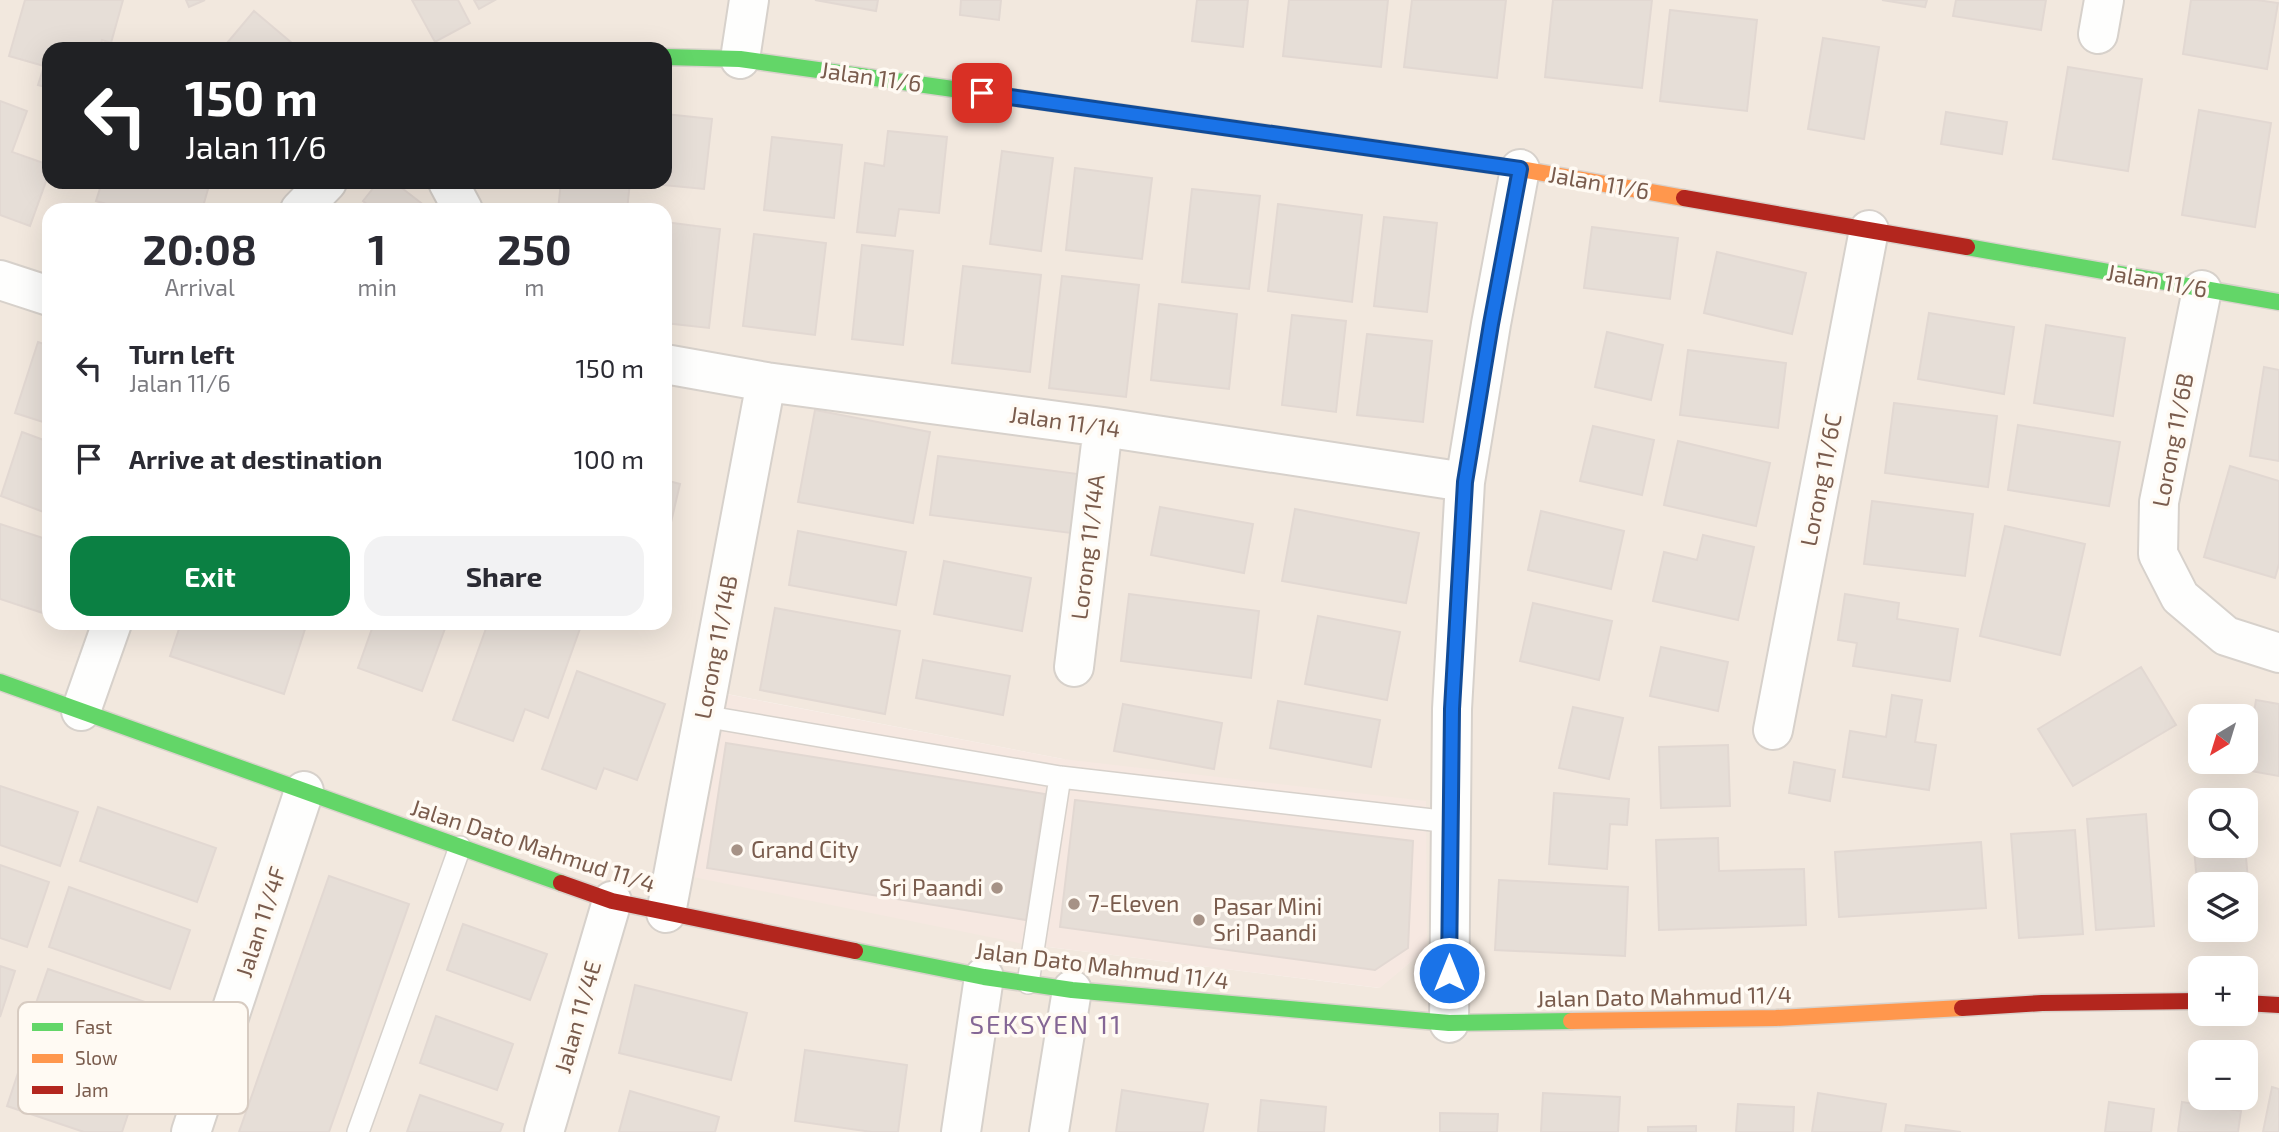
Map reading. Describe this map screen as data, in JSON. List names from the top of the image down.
{
  "streets": {
    "street": [
      "Jalan 11/6",
      "Jalan 11/14",
      "Lorong 11/6B",
      "Lorong 11/6C",
      "Lorong 11/14A",
      "Lorong 11/14B",
      "Jalan Dato Mahmud 11/4",
      "Jalan 11/4F",
      "Jalan 11/4E"
    ]
  },
  "crossings": [
    ["Jalan 11/6", "Lorong 11/6B"],
    ["Jalan 11/6", "Lorong 11/6C"],
    ["Jalan 11/14", "Lorong 11/14A"],
    ["Jalan 11/14", "Lorong 11/14B"],
    ["Lorong 11/14B", "Jalan Dato Mahmud 11/4"],
    ["Jalan Dato Mahmud 11/4", "Jalan 11/4F"],
    ["Jalan Dato Mahmud 11/4", "Jalan 11/4E"]
  ],
  "districts": ["SEKSYEN 11"],
  "places": [
    "Grand City",
    "Sri Paandi",
    "7-Eleven",
    "Pasar Mini Sri Paandi"
  ],
  "legend": ["Fast", "Slow", "Jam"],
  "north": "bottom left",
  "page": {
    "turn": ["150 m", "Jalan 11/6"],
    "eta": [
      "20:08",
      "Arrival",
      "1",
      "min",
      "250",
      "m"
    ],
    "list": [
      {
        "name": "Turn left",
        "note": "Jalan 11/6",
        "value": "150 m"
      },
      {
        "name": "Arrive at destination",
        "value": "100 m"
      }
    ],
    "buttons": ["Exit", "Share"],
    "map_buttons": ["+", "−"]
  }
}
